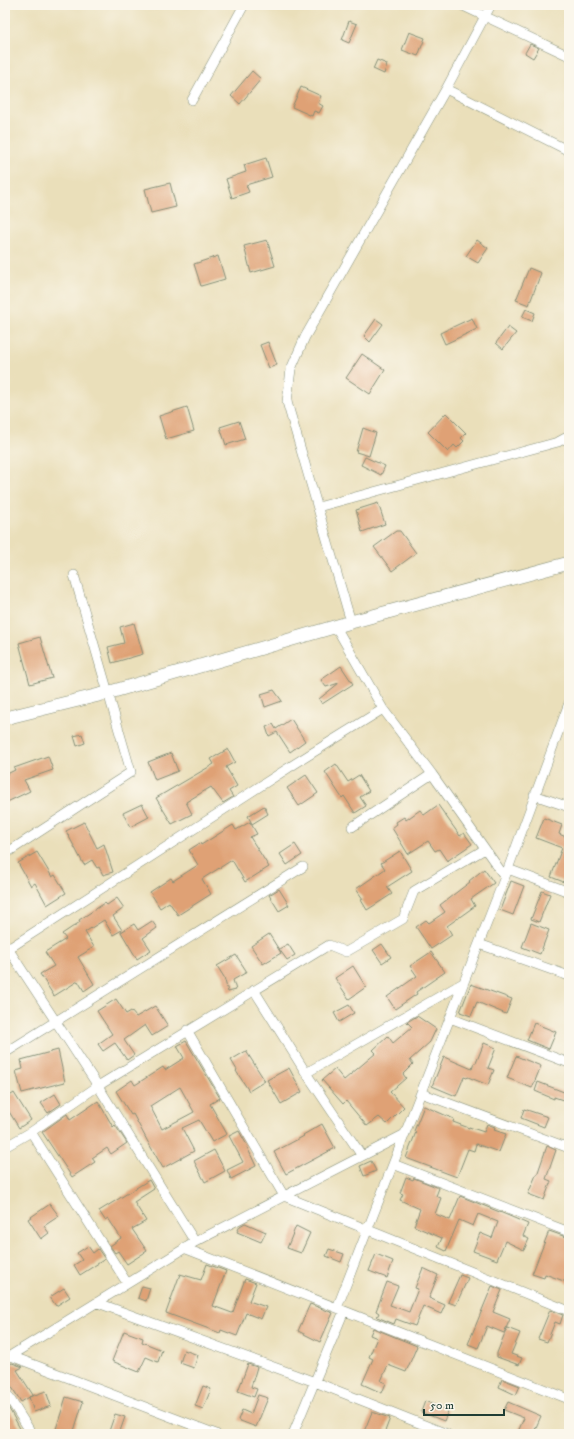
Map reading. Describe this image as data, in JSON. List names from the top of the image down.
{
  "scale_bar": "50 m"
}
